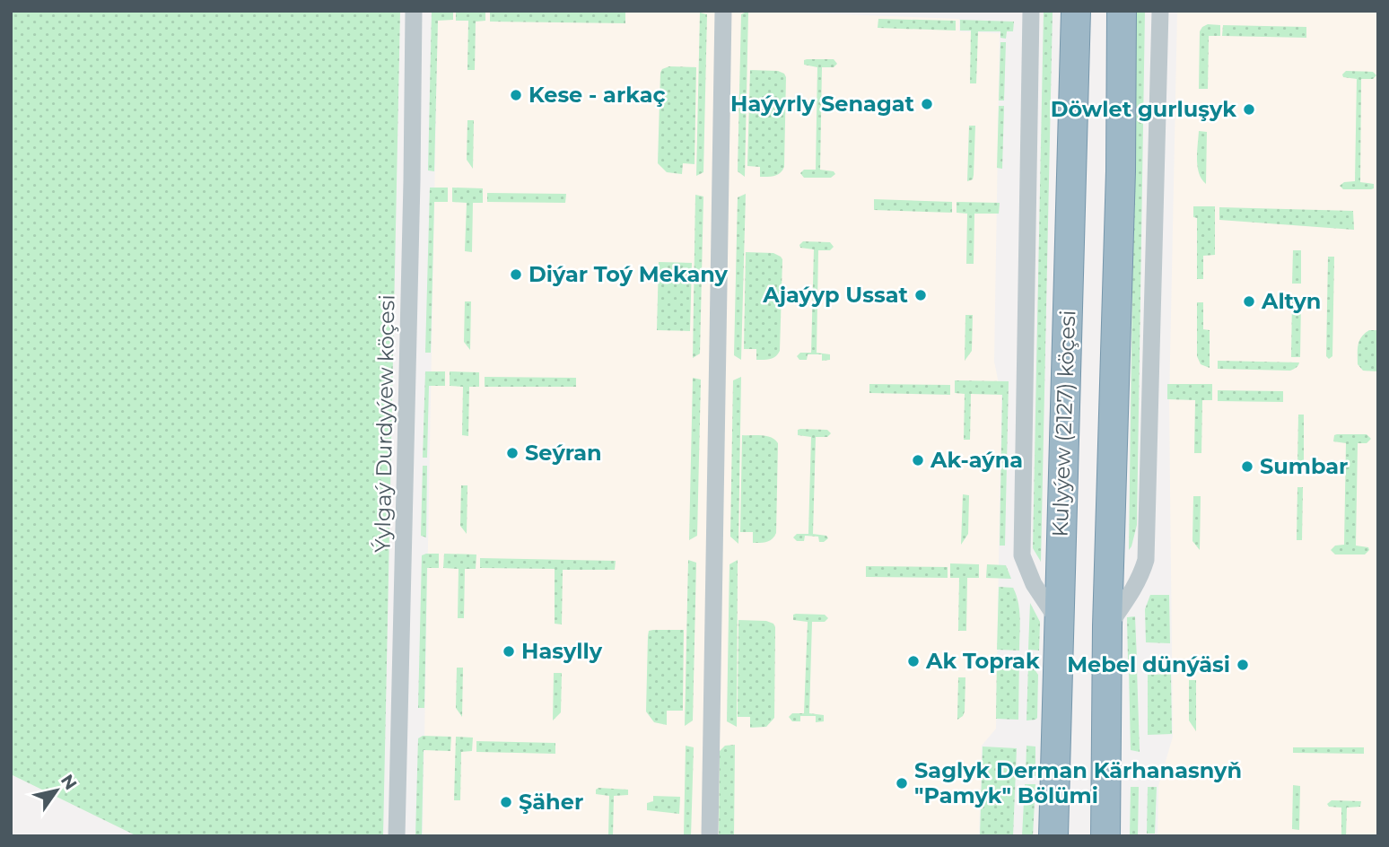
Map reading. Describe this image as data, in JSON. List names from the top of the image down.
{
  "streets": {
    "highway": ["Kulyýew (2127) köçesi"],
    "street": ["Ýylgaý Durdyýew köçesi"]
  },
  "places": [
    "Kese - arkaç",
    "Haýyrly Senagat",
    "Döwlet gurluşyk",
    "Diýar Toý Mekany",
    "Ajaýyp Ussat",
    "Altyn",
    "Seýran",
    "Ak-aýna",
    "Sumbar",
    "Hasylly",
    "Ak Toprak",
    "Mebel dünýäsi",
    "Saglyk Derman Kärhanasnyň \"Pamyk\" Bölümi",
    "Şäher"
  ],
  "north": "top right"
}
